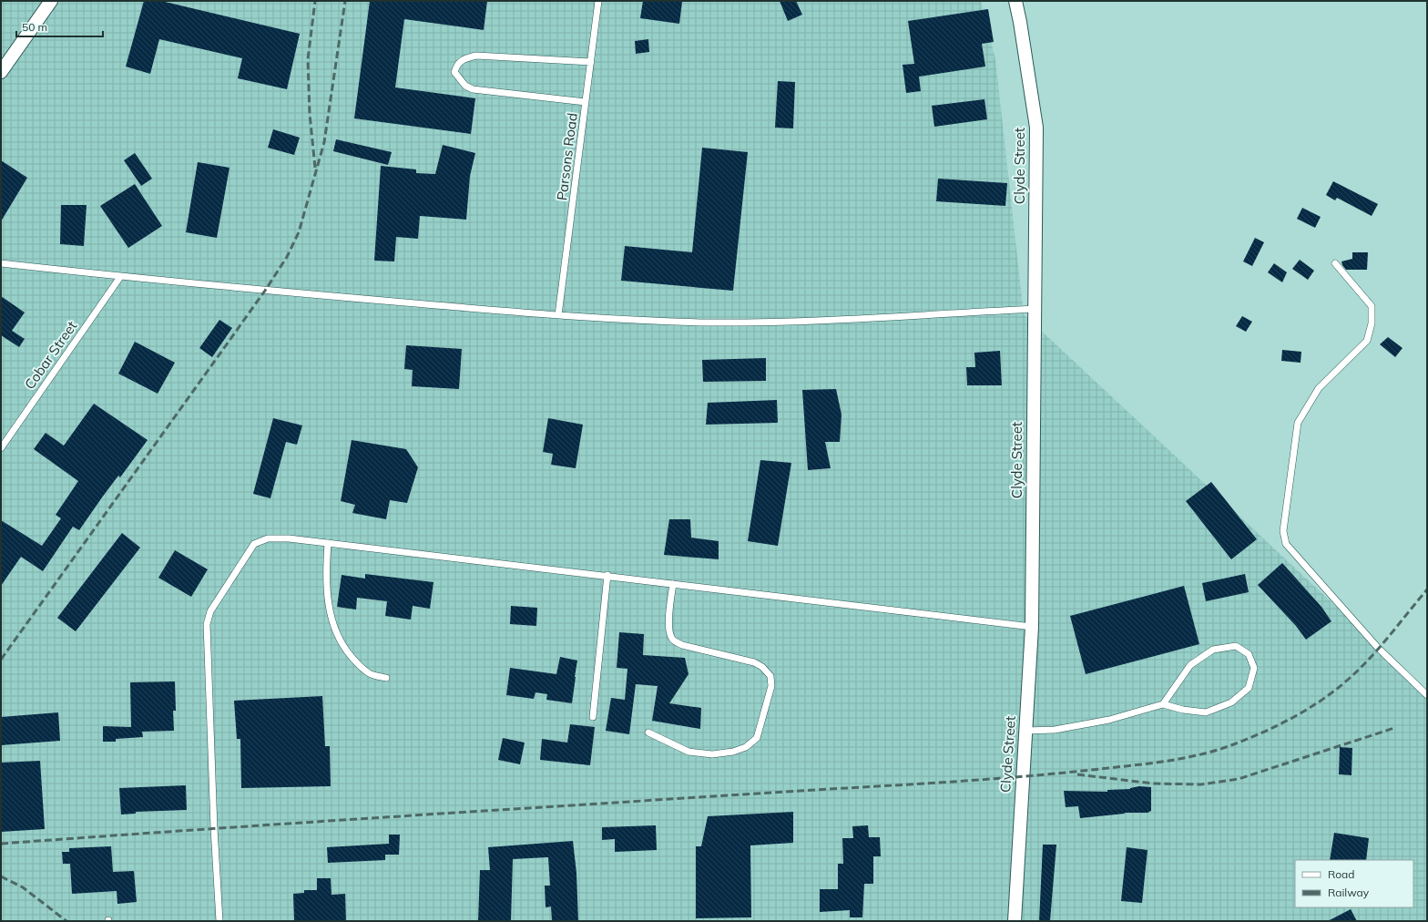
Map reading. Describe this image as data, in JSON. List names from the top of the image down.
{
  "streets": {
    "street": ["Clyde Street"],
    "lane": ["Parsons Road", "Cobar Street"]
  },
  "legend": ["Road", "Railway"],
  "scale_bar": "50 m"
}
